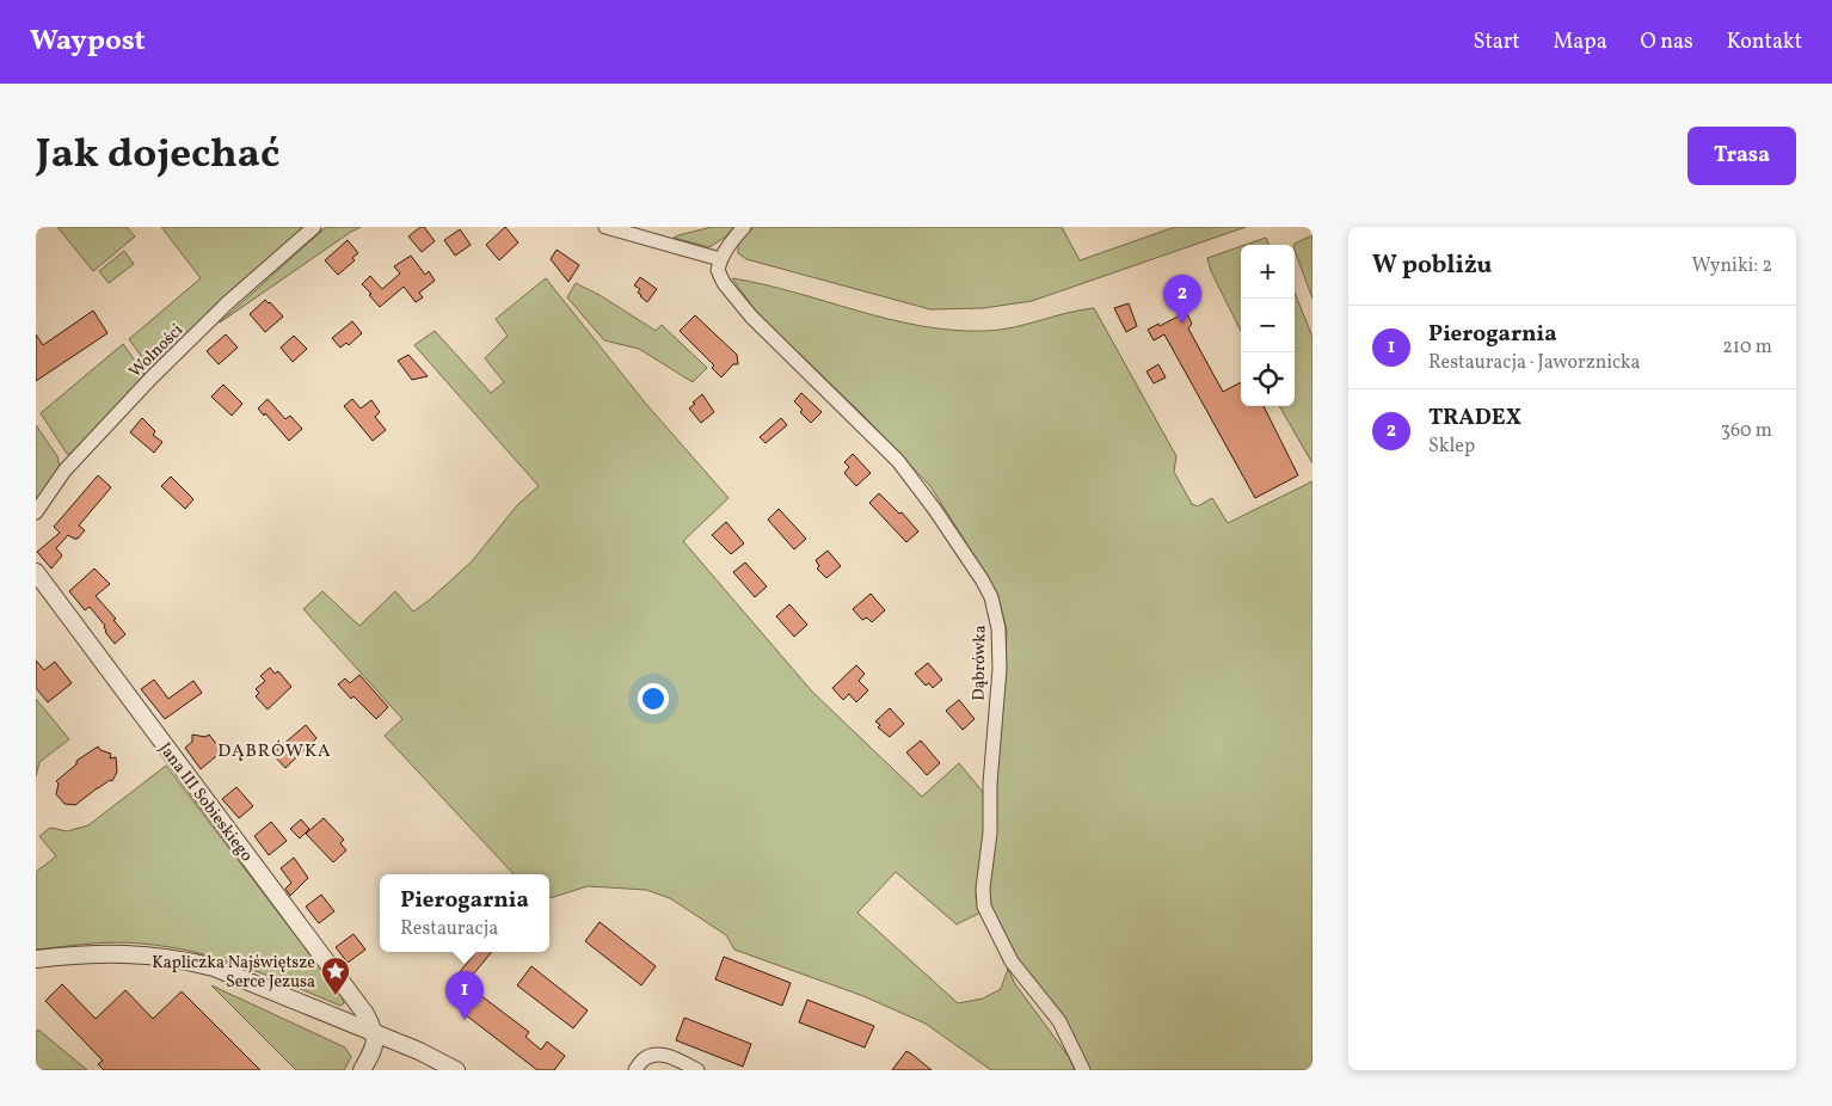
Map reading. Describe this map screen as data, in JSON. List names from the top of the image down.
{
  "streets": {
    "street": ["Wolności", "Dąbrówka", "Jana III Sobieskiego"]
  },
  "districts": ["DĄBRÓWKA"],
  "places": {
    "place": ["Kapliczka Najświętsze Serce Jezusa"]
  },
  "page": {
    "header": "Waypost",
    "nav": [
      "Start",
      "Mapa",
      "O nas",
      "Kontakt"
    ],
    "title": "Jak dojechać",
    "buttons": "Trasa",
    "heading": ["W pobliżu", "Wyniki: 2"],
    "map_buttons": ["+", "−"],
    "pins": ["2", "1"],
    "list": [
      {
        "mark": "1",
        "name": "Pierogarnia",
        "note": "Restauracja · Jaworznicka",
        "value": "210 m"
      },
      {
        "mark": "2",
        "name": "TRADEX",
        "note": "Sklep",
        "value": "360 m"
      }
    ],
    "popup": ["Pierogarnia", "Restauracja"]
  }
}
